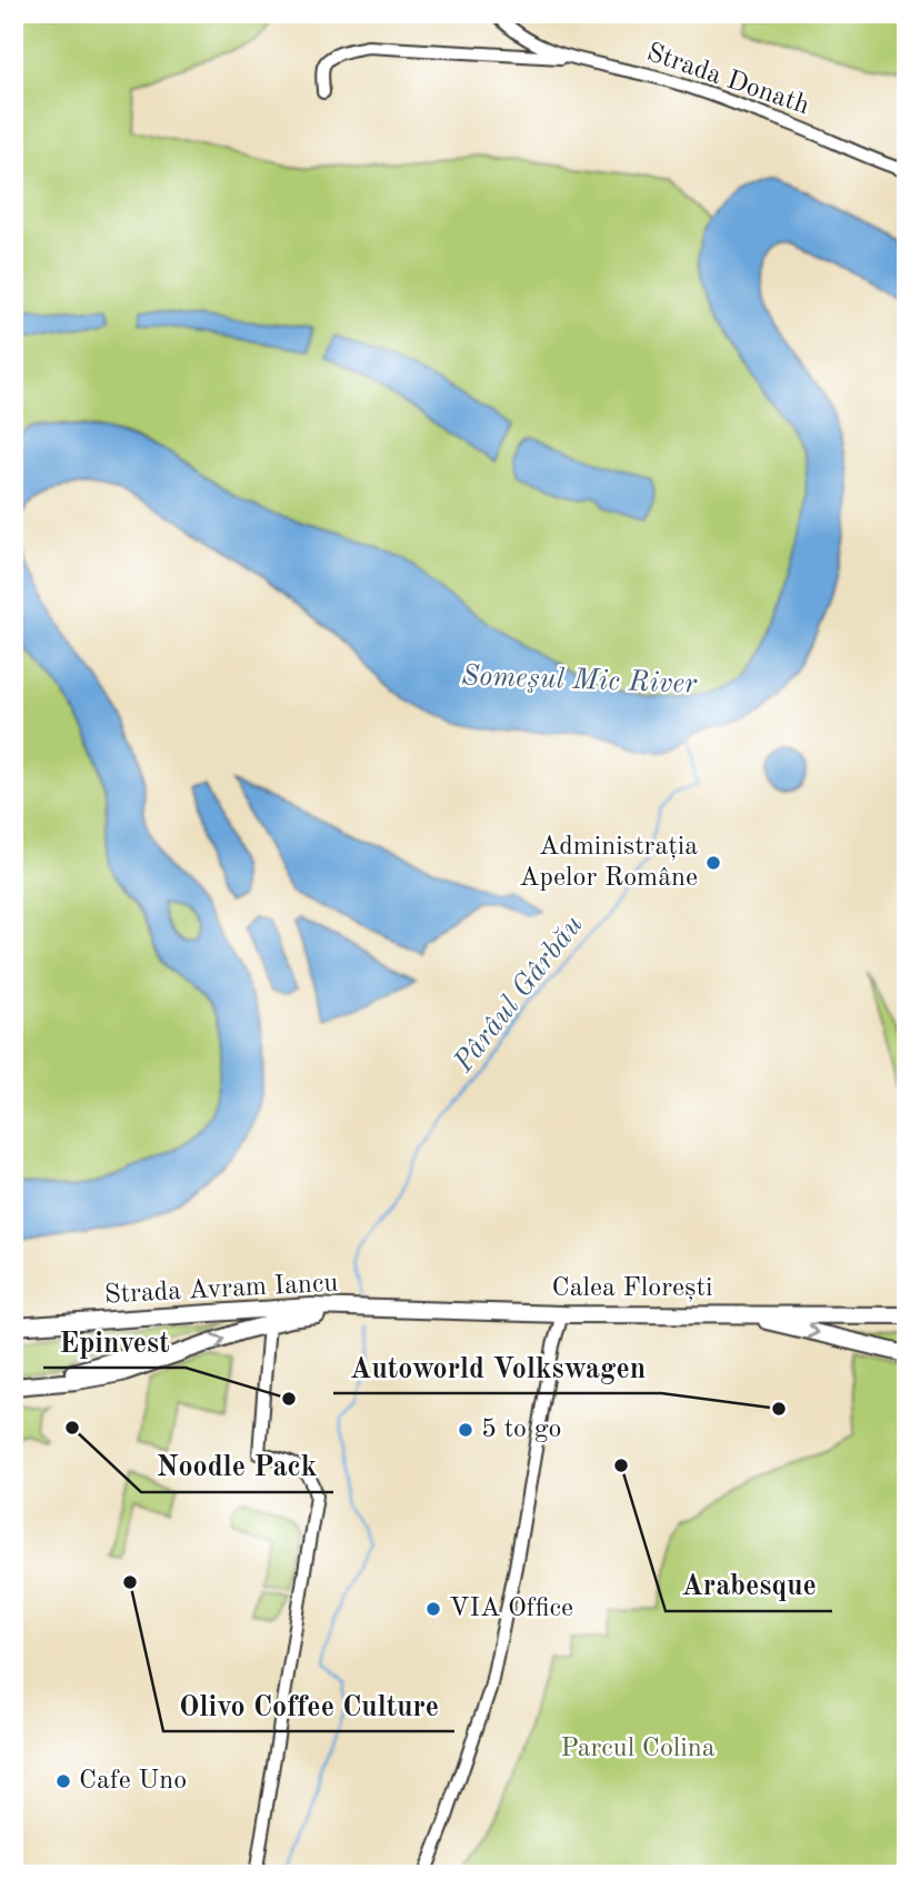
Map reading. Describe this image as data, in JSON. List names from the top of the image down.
{
  "streets": {
    "main road": ["Calea Florești", "Strada Avram Iancu"],
    "street": ["Strada Donath"]
  },
  "crossings": [
    ["Calea Florești", "Strada Avram Iancu"]
  ],
  "water": ["Someşul Mic River", "Pârâul Gârbău"],
  "parks": ["Parcul Colina"],
  "places": [
    "Administrația Apelor Române",
    "Epinvest",
    "Autoworld Volkswagen",
    "Noodle Pack",
    "5 to go",
    "Arabesque",
    "Olivo Coffee Culture",
    "VIA Office",
    "Cafe Uno"
  ]
}
